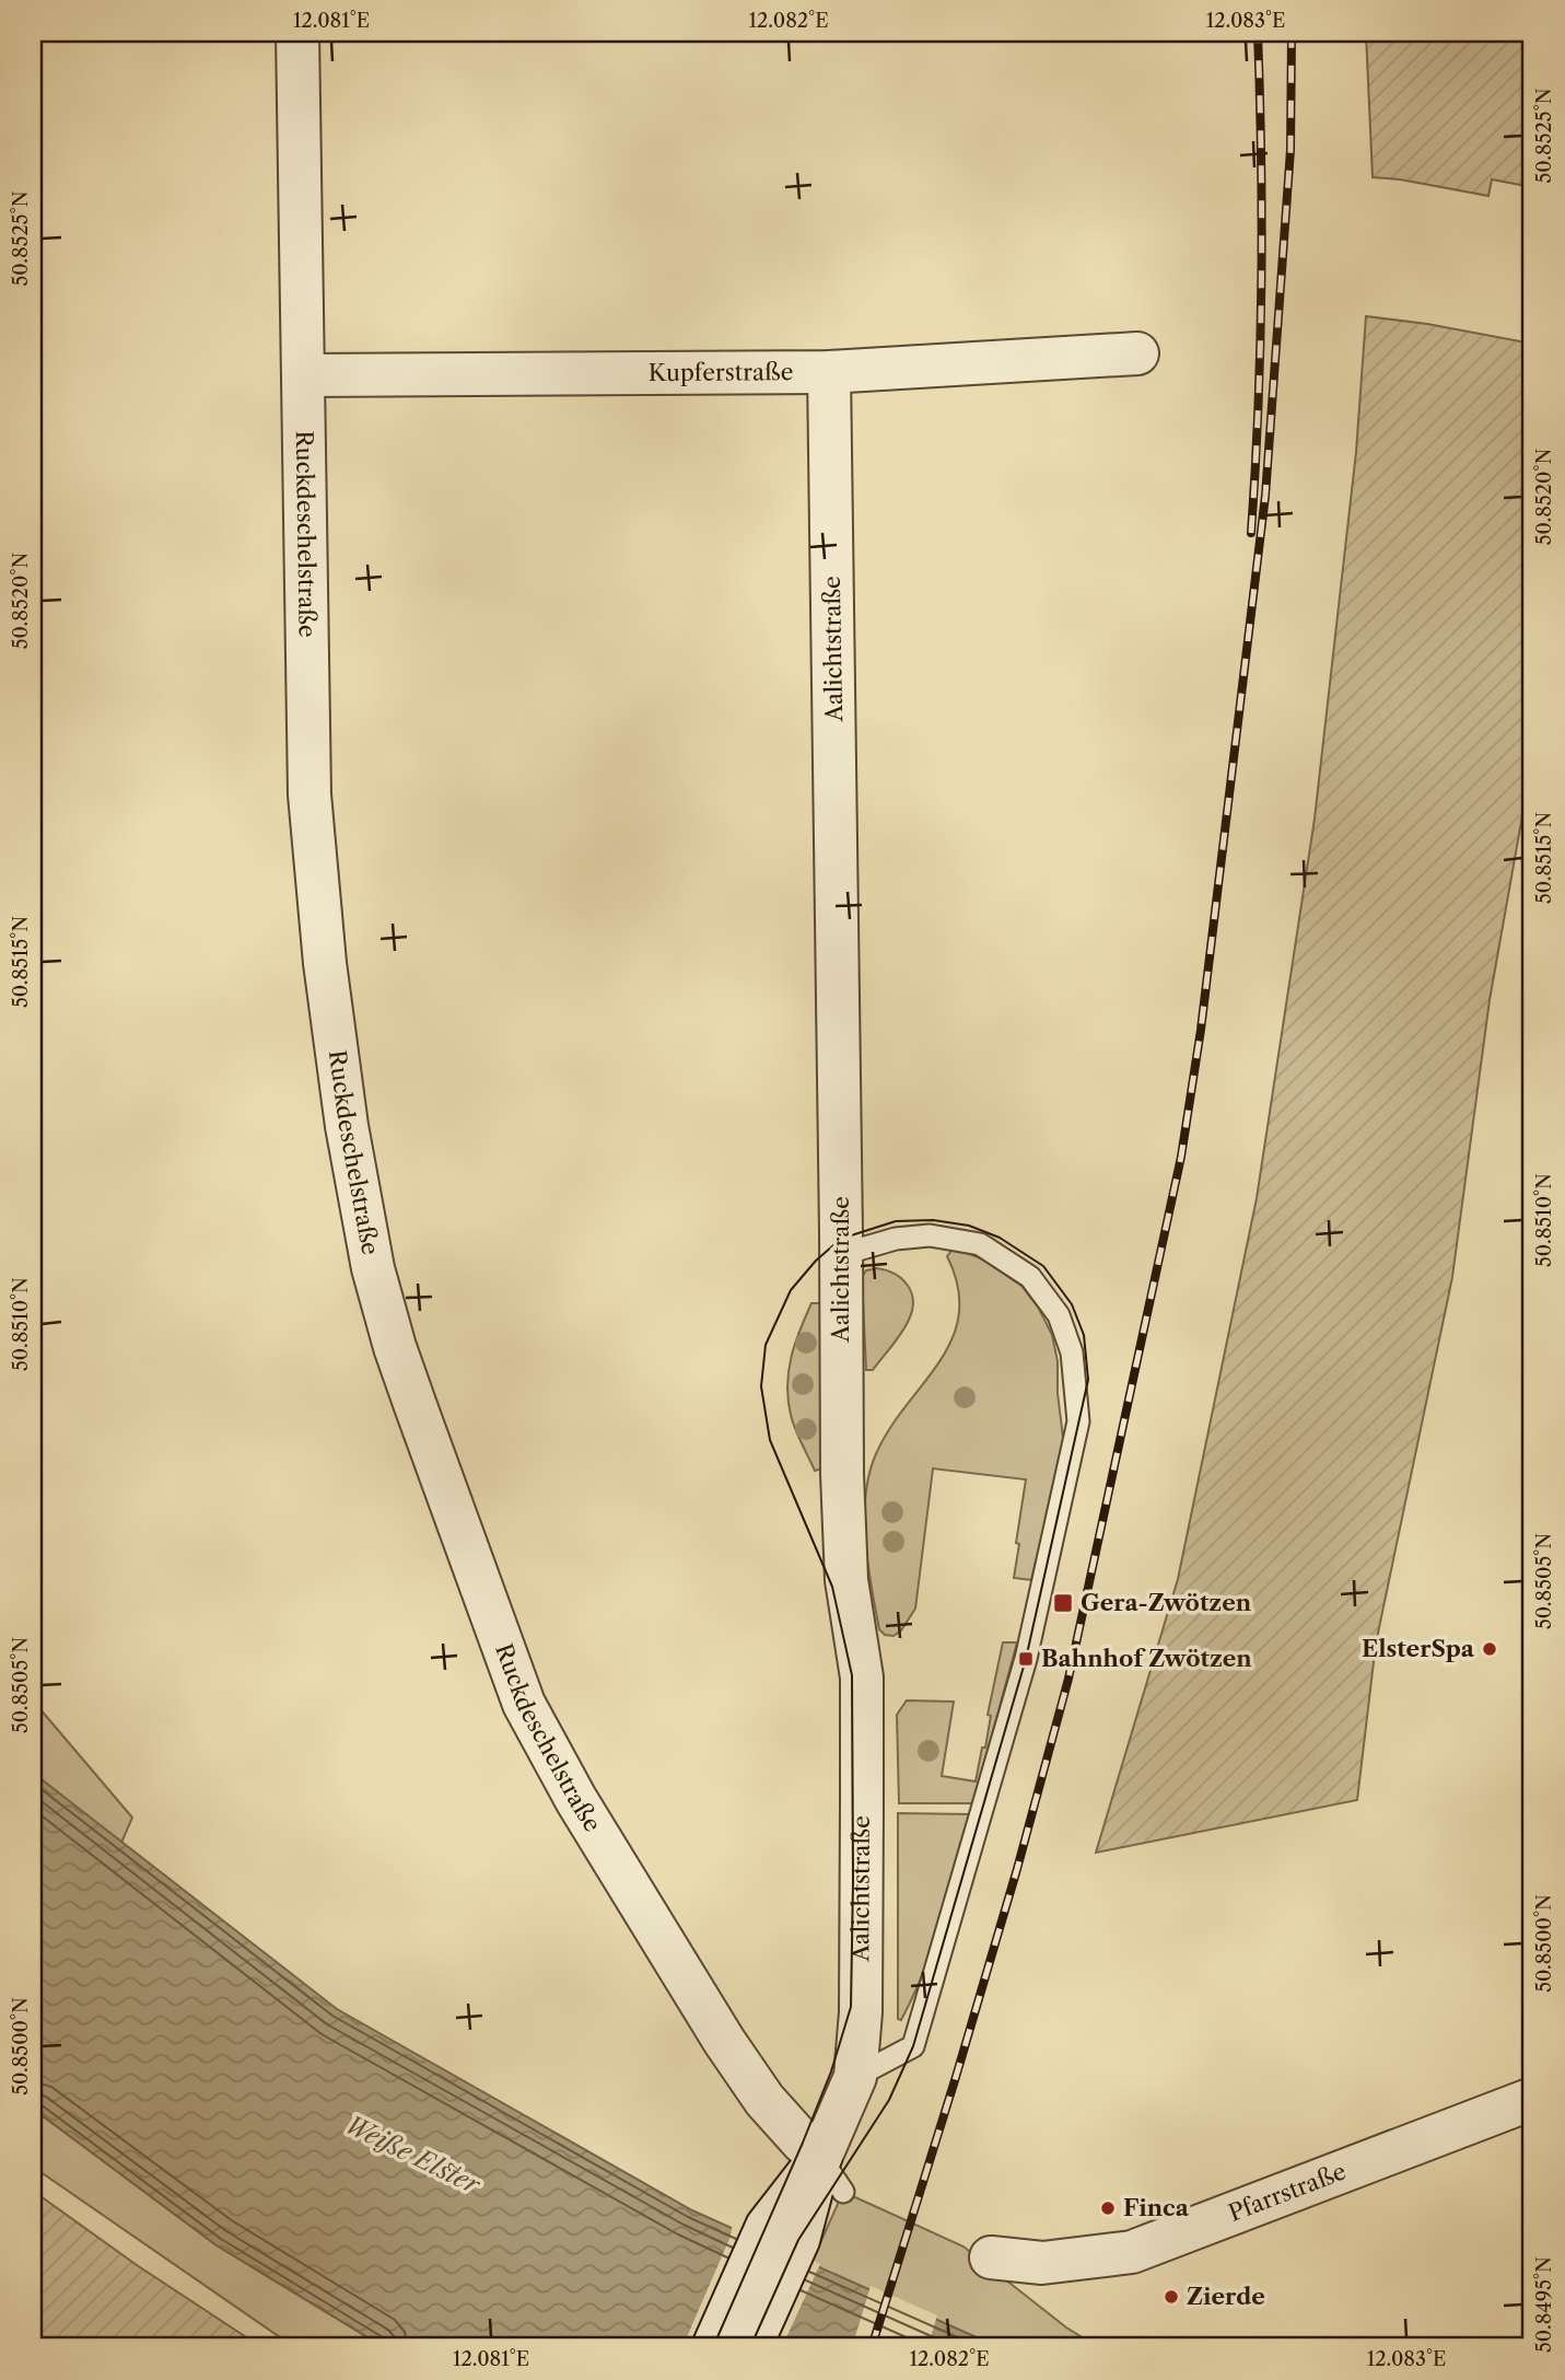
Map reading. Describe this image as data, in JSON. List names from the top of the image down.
{
  "streets": {
    "street": [
      "Kupferstraße",
      "Ruckdeschelstraße",
      "Aalichtstraße",
      "Pfarrstraße"
    ]
  },
  "crossings": [
    ["Kupferstraße", "Ruckdeschelstraße"],
    ["Kupferstraße", "Aalichtstraße"],
    ["Ruckdeschelstraße", "Aalichtstraße"]
  ],
  "water": ["Weiße Elster"],
  "places": {
    "transit": ["Gera-Zwötzen", "Bahnhof Zwötzen"],
    "other": ["ElsterSpa", "Finca", "Zierde"]
  },
  "coordinates": [
    "12.081°E",
    "12.082°E",
    "12.083°E",
    "50.8525°N",
    "50.8520°N",
    "50.8515°N",
    "50.8510°N",
    "50.8505°N",
    "50.8500°N",
    "50.8495°N"
  ]
}
